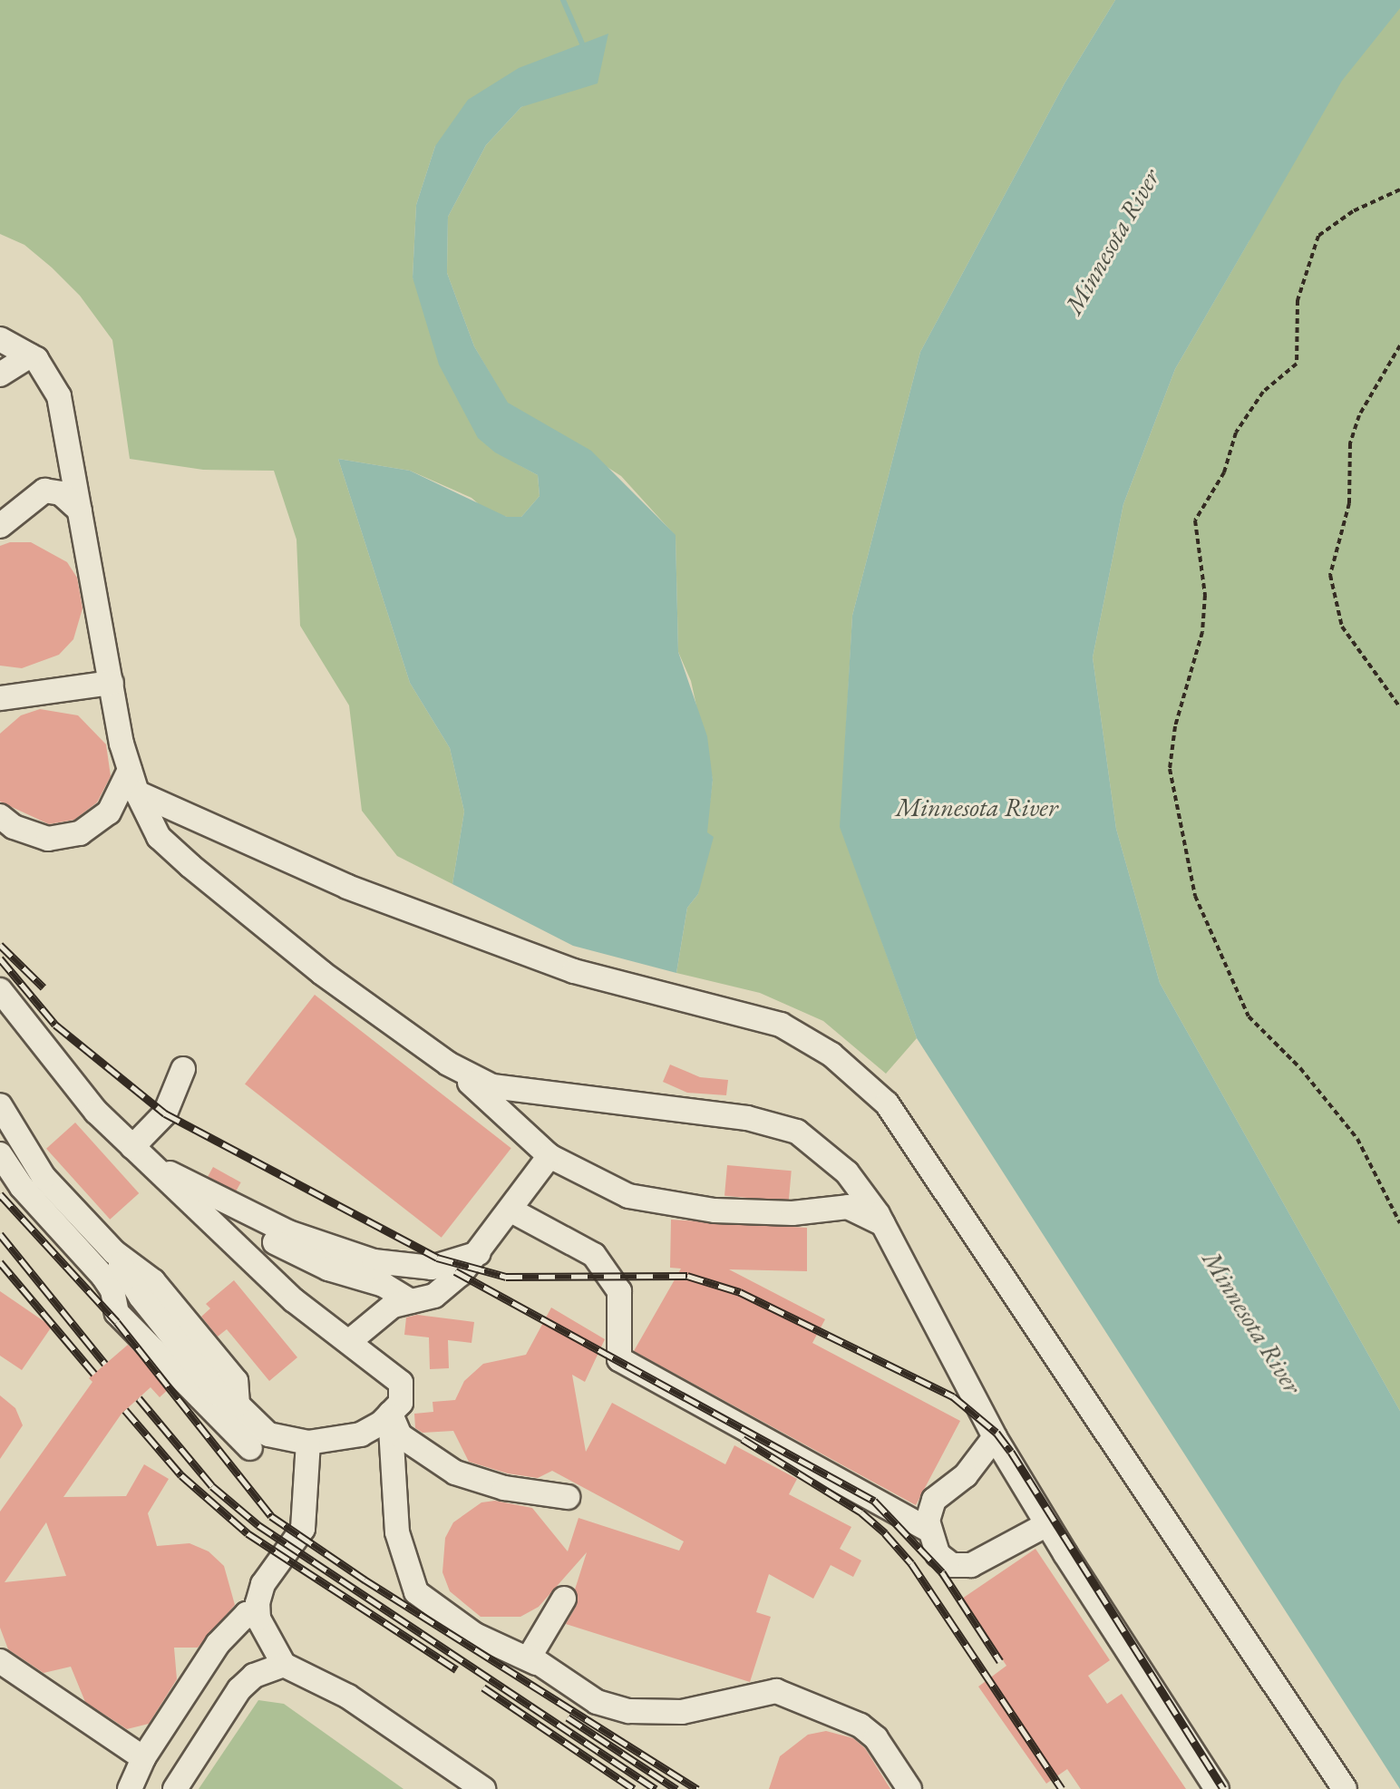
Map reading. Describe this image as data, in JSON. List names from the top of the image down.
{
  "water": ["Minnesota River"]
}
